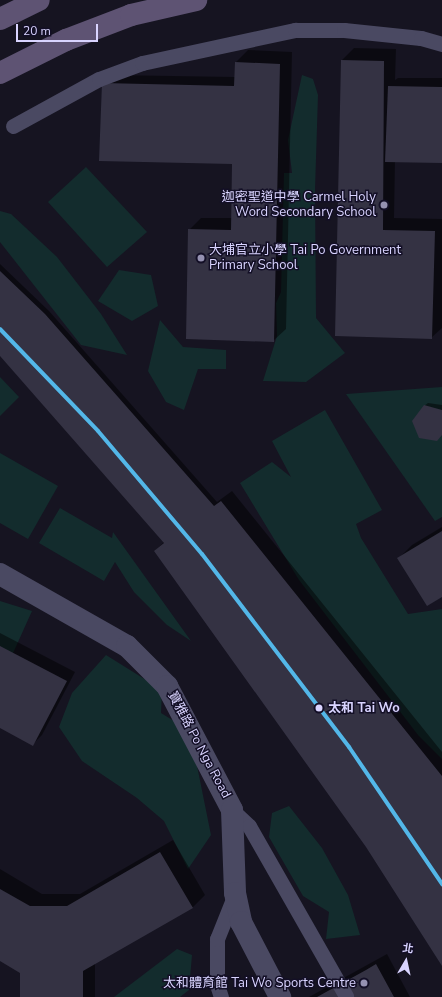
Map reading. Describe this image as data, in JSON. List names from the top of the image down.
{
  "streets": {
    "street": ["寶雅路 Po Nga Road"]
  },
  "places": [
    "迦密聖道中學 Carmel Holy Word Secondary School",
    "大埔官立小學 Tai Po Government Primary School",
    "太和 Tai Wo",
    "太和體育館 Tai Wo Sports Centre"
  ],
  "scale_bar": "20 m",
  "north": "top"
}
